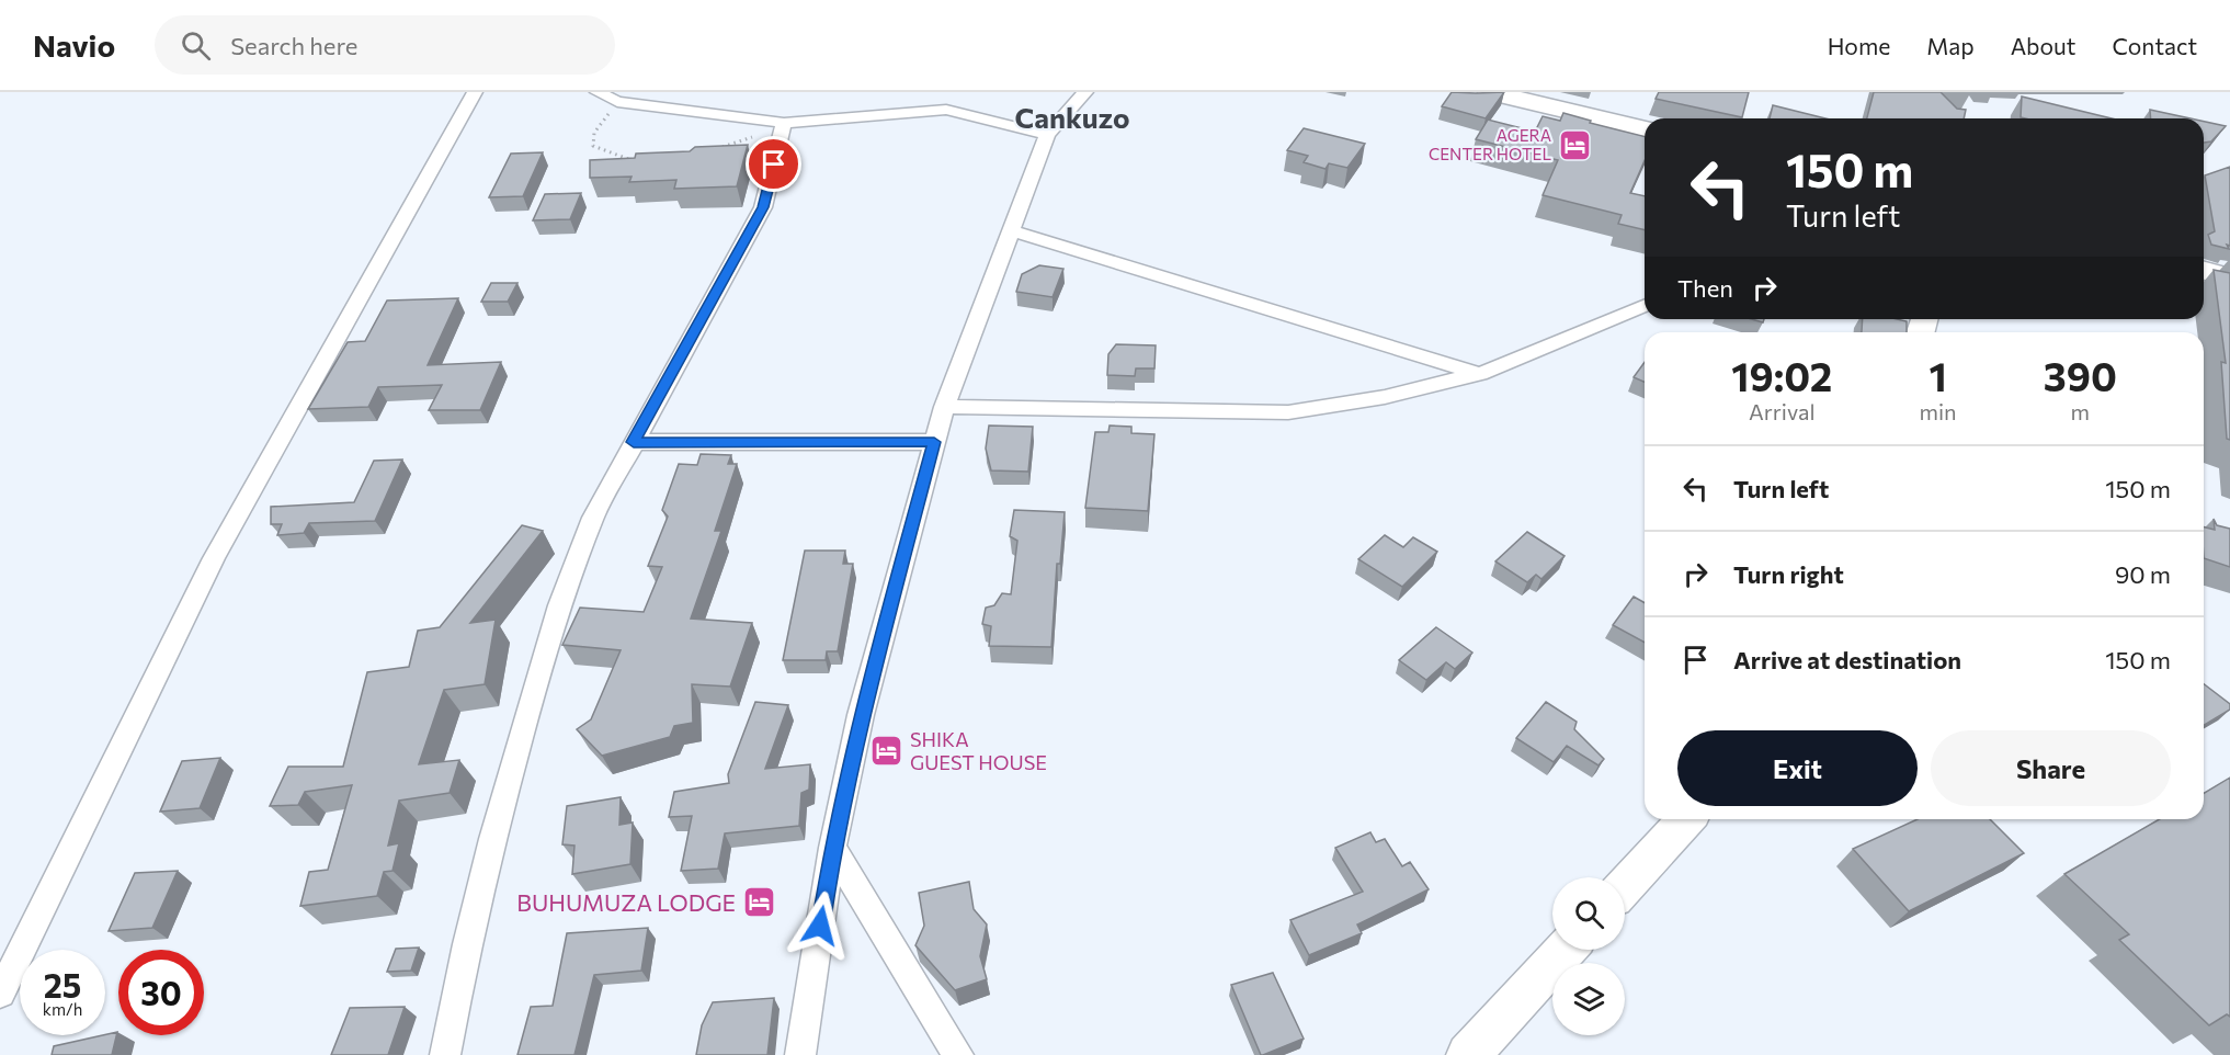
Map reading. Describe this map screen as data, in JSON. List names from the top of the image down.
{
  "districts": ["Cankuzo"],
  "places": {
    "hotel": ["AGERA CENTER HOTEL", "SHIKA GUEST HOUSE", "BUHUMUZA LODGE"]
  },
  "page": {
    "header": "Navio",
    "search": "Search here",
    "nav": [
      "Home",
      "Map",
      "About",
      "Contact"
    ],
    "turn": ["150 m", "Turn left"],
    "then": "Then",
    "eta": [
      "19:02",
      "Arrival",
      "1",
      "min",
      "390",
      "m"
    ],
    "list": [
      {
        "name": "Turn left",
        "value": "150 m"
      },
      {
        "name": "Turn right",
        "value": "90 m"
      },
      {
        "name": "Arrive at destination",
        "value": "150 m"
      }
    ],
    "buttons": ["Exit", "Share"],
    "speed": "25 km/h",
    "limit": "30"
  }
}
